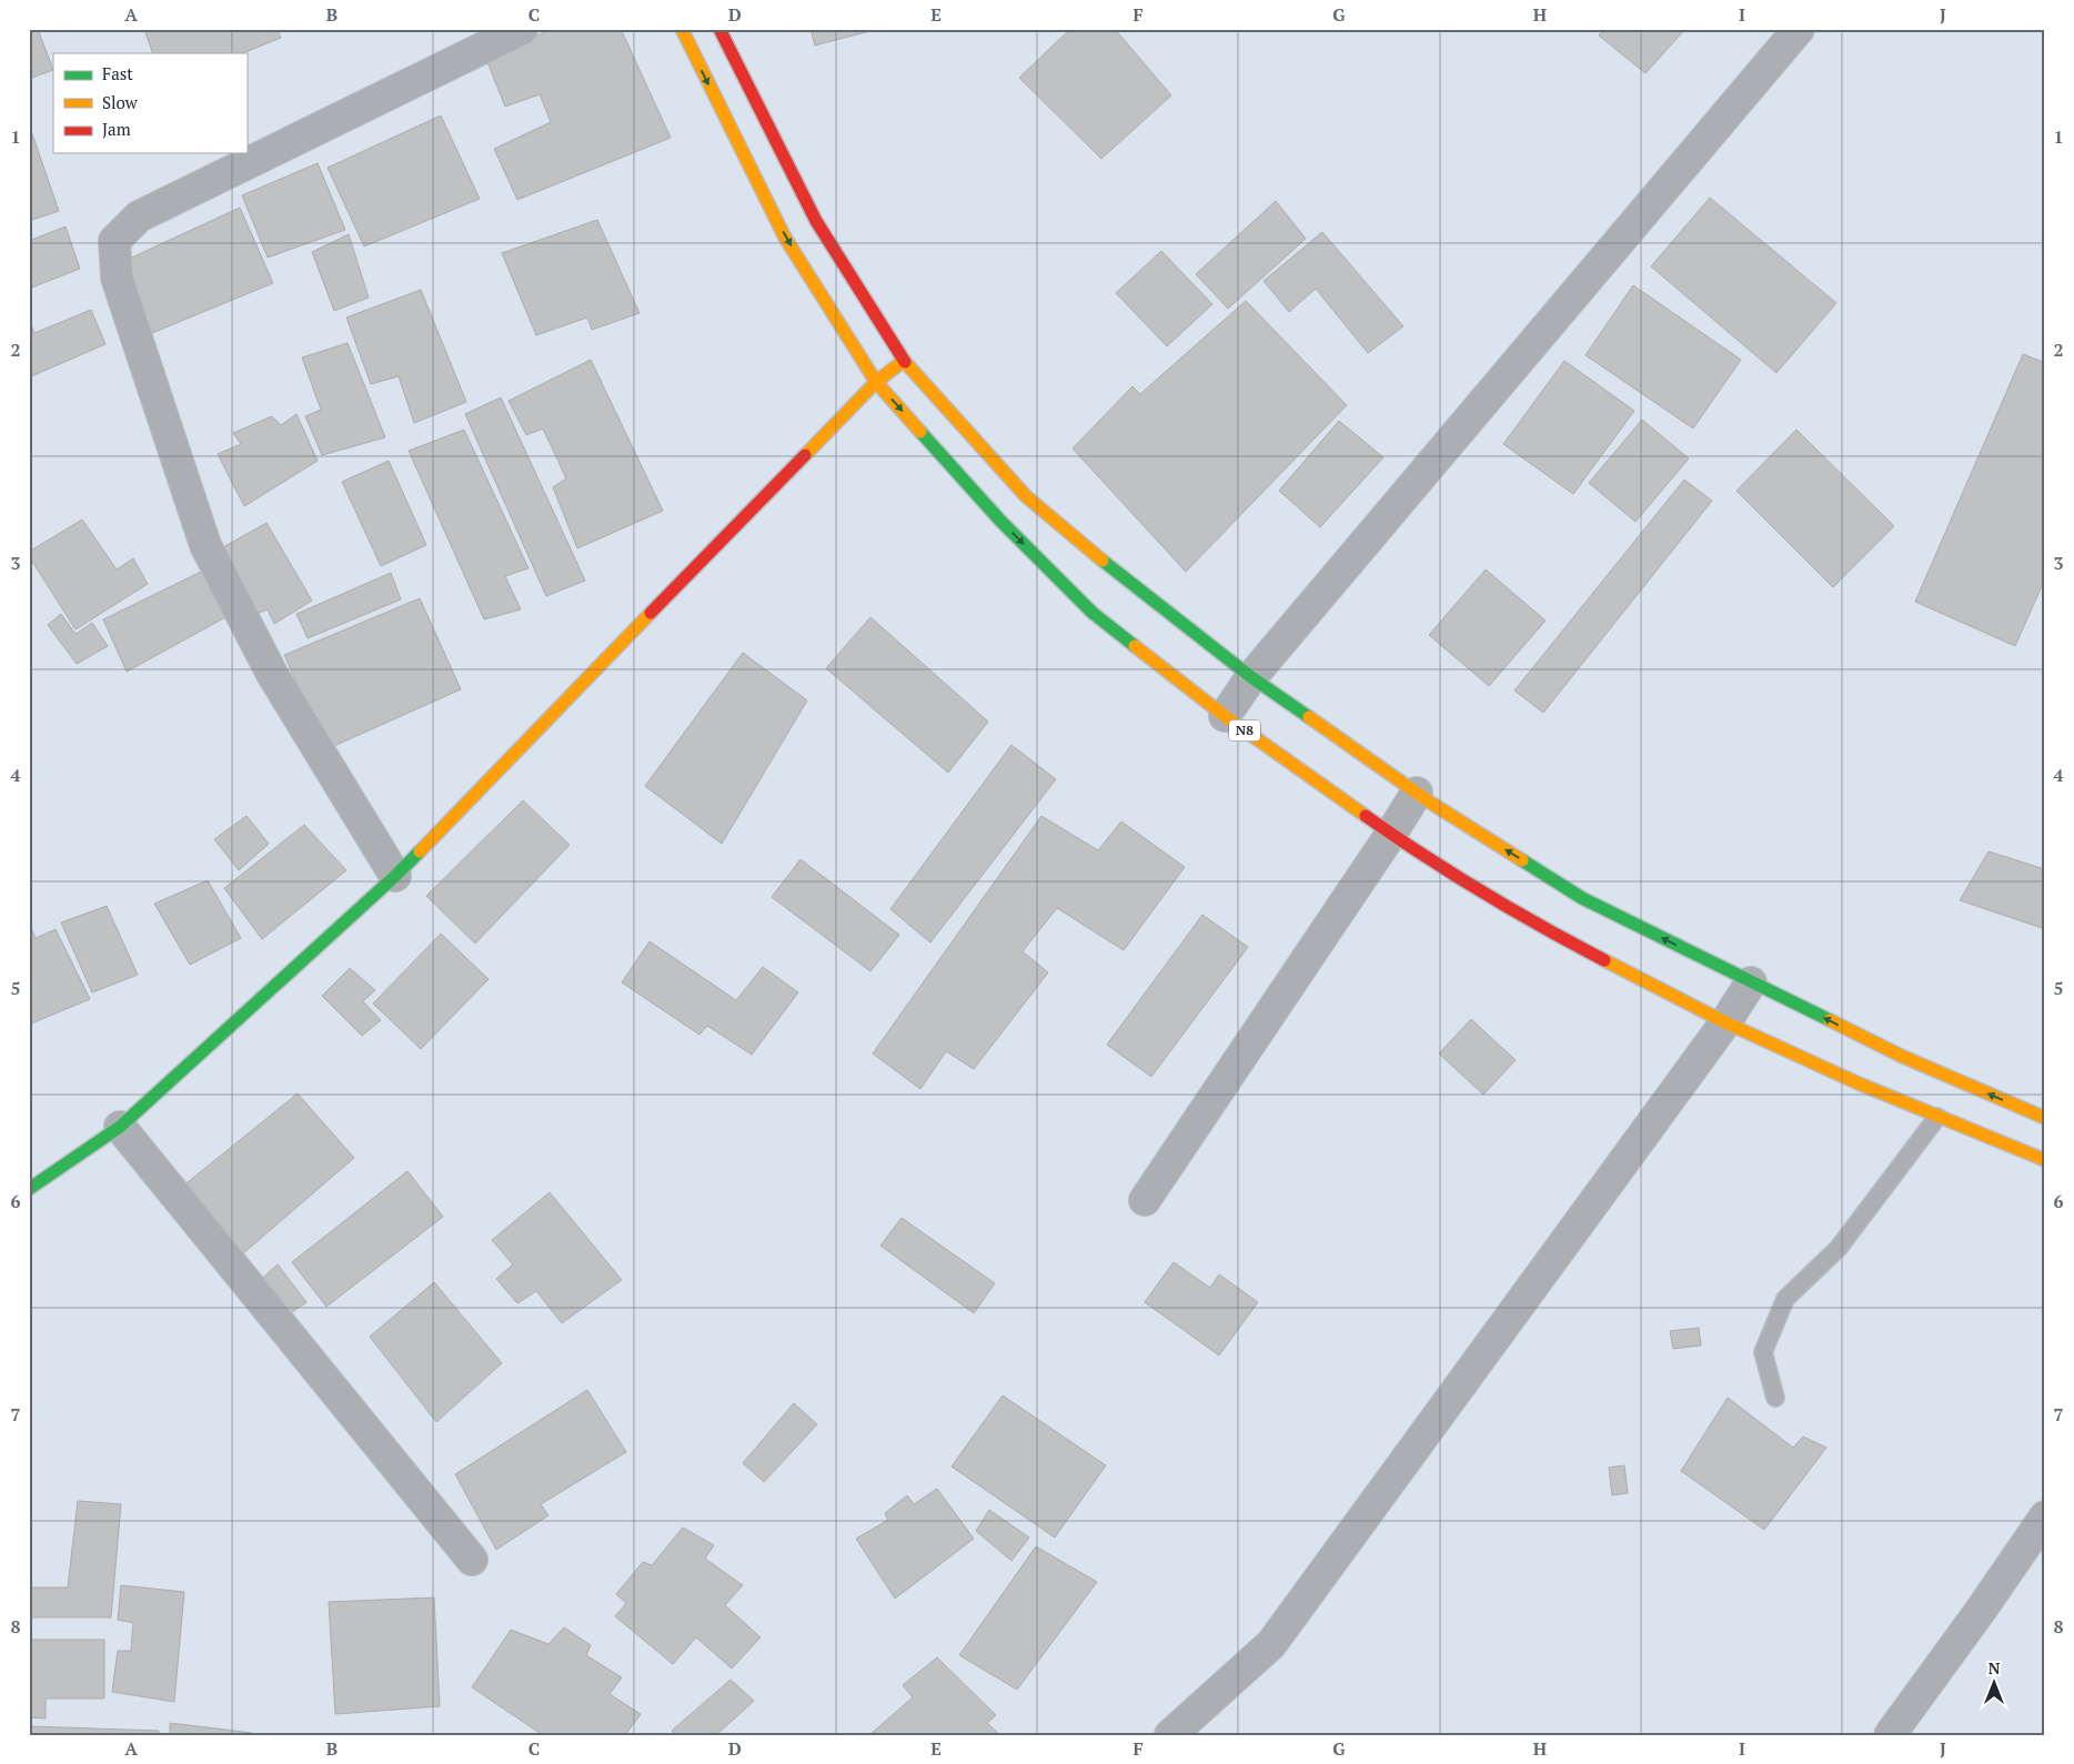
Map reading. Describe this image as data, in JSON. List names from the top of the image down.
{
  "streets": {
    "main road": ["N8"]
  },
  "legend": ["Fast", "Slow", "Jam"],
  "north": "top",
  "grid": {
    "columns": [
      "A",
      "B",
      "C",
      "D",
      "E",
      "F",
      "G",
      "H",
      "I",
      "J"
    ],
    "rows": [
      "1",
      "2",
      "3",
      "4",
      "5",
      "6",
      "7",
      "8"
    ]
  }
}
